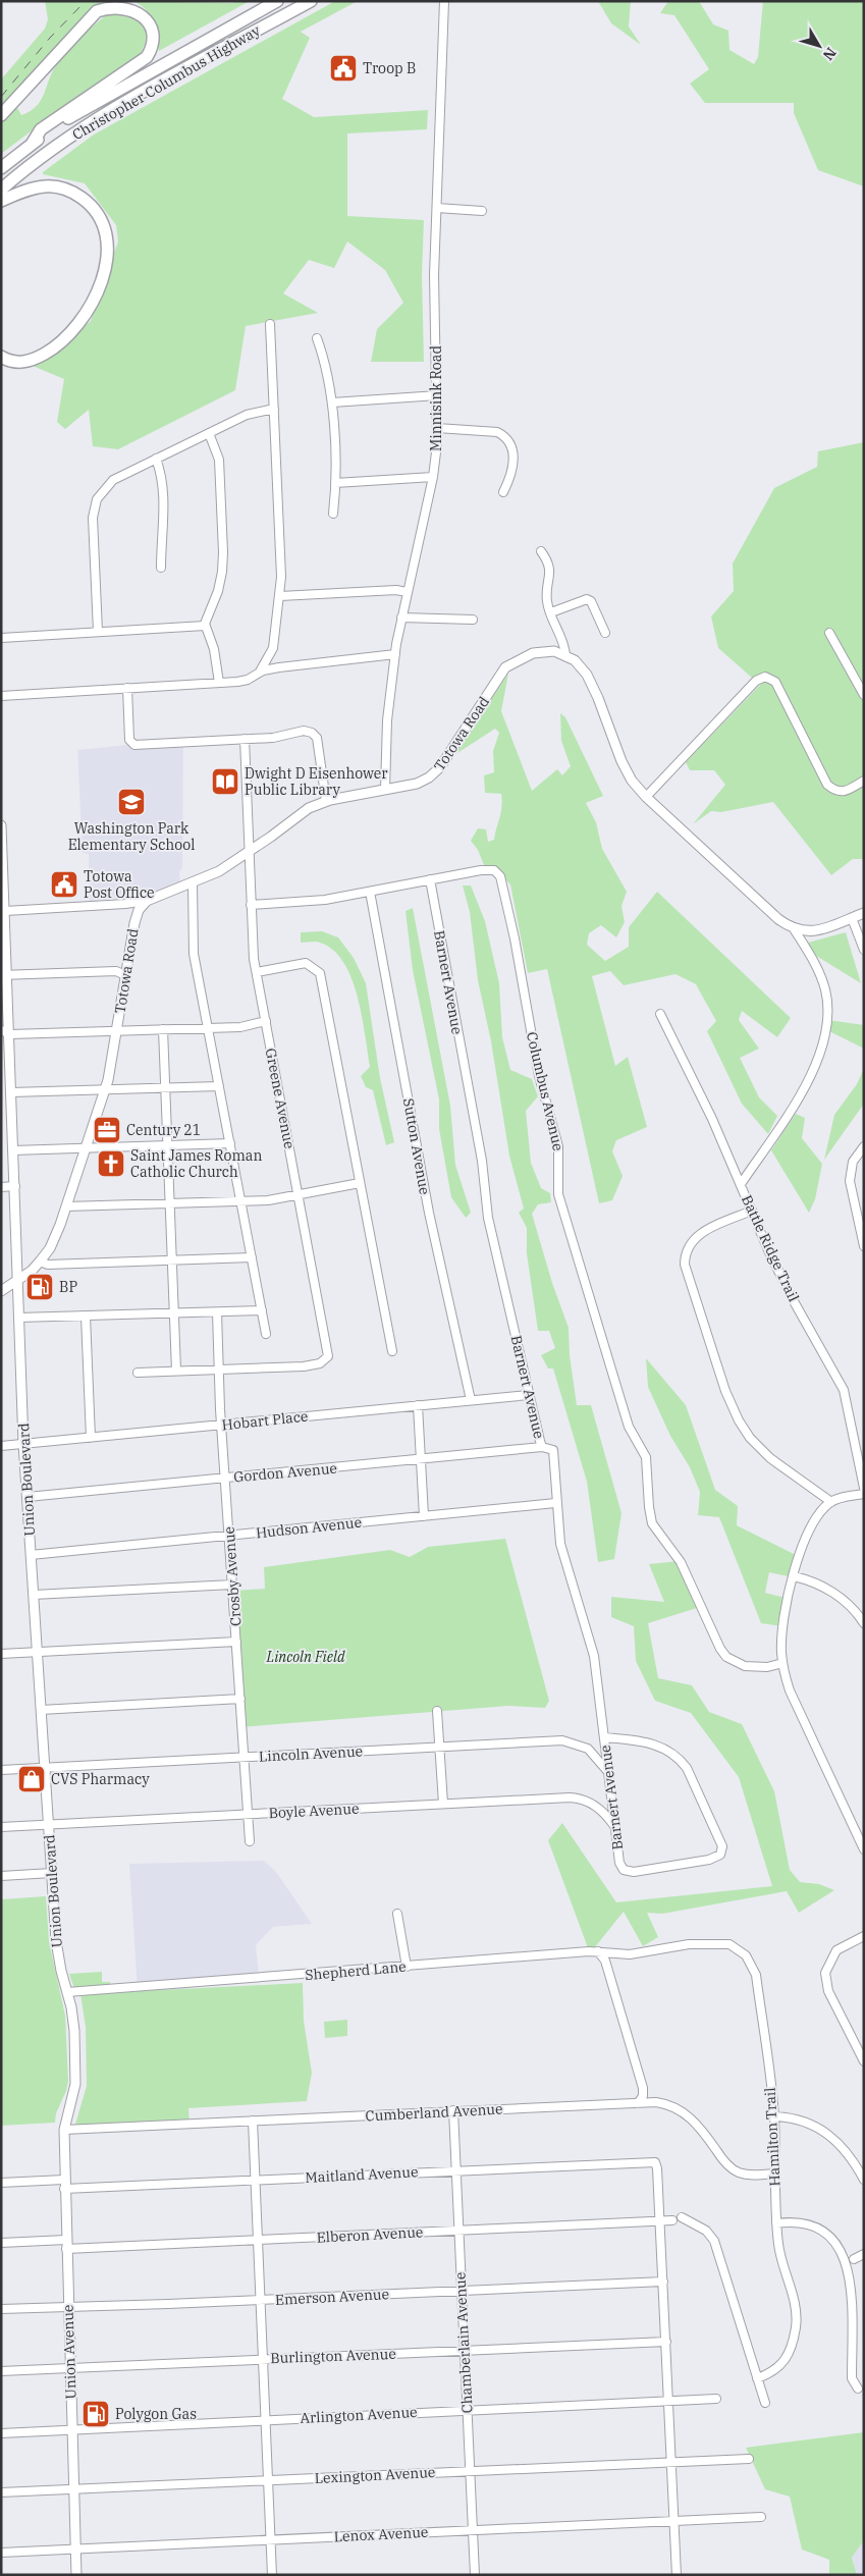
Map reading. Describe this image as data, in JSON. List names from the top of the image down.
{
  "streets": {
    "highway": ["Christopher Columbus Highway"],
    "main road": ["Totowa Road", "Union Boulevard", "Union Avenue"],
    "street": [
      "Minnisink Road",
      "Barnert Avenue",
      "Columbus Avenue",
      "Greene Avenue",
      "Sutton Avenue",
      "Battle Ridge Trail",
      "Hobart Place",
      "Gordon Avenue",
      "Hudson Avenue",
      "Crosby Avenue",
      "Lincoln Avenue",
      "Boyle Avenue",
      "Shepherd Lane",
      "Cumberland Avenue",
      "Hamilton Trail",
      "Maitland Avenue",
      "Elberon Avenue",
      "Emerson Avenue",
      "Chamberlain Avenue",
      "Burlington Avenue",
      "Arlington Avenue",
      "Lexington Avenue",
      "Lenox Avenue"
    ]
  },
  "crossings": [
    ["Minnisink Road", "Totowa Road"],
    ["Totowa Road", "Greene Avenue"],
    ["Totowa Road", "Union Boulevard"],
    ["Barnert Avenue", "Columbus Avenue"],
    ["Barnert Avenue", "Hobart Place"],
    ["Barnert Avenue", "Gordon Avenue"],
    ["Barnert Avenue", "Hudson Avenue"],
    ["Barnert Avenue", "Lincoln Avenue"],
    ["Barnert Avenue", "Boyle Avenue"],
    ["Greene Avenue", "Crosby Avenue"],
    ["Sutton Avenue", "Hobart Place"],
    ["Hobart Place", "Union Boulevard"],
    ["Hobart Place", "Crosby Avenue"],
    ["Gordon Avenue", "Union Boulevard"],
    ["Gordon Avenue", "Crosby Avenue"],
    ["Union Boulevard", "Hudson Avenue"],
    ["Union Boulevard", "Lincoln Avenue"],
    ["Union Boulevard", "Boyle Avenue"],
    ["Union Boulevard", "Shepherd Lane"],
    ["Union Boulevard", "Cumberland Avenue"],
    ["Union Boulevard", "Union Avenue"],
    ["Hudson Avenue", "Crosby Avenue"],
    ["Crosby Avenue", "Lincoln Avenue"],
    ["Crosby Avenue", "Boyle Avenue"],
    ["Shepherd Lane", "Hamilton Trail"],
    ["Cumberland Avenue", "Hamilton Trail"],
    ["Cumberland Avenue", "Chamberlain Avenue"],
    ["Cumberland Avenue", "Union Avenue"],
    ["Maitland Avenue", "Elberon Avenue"],
    ["Maitland Avenue", "Chamberlain Avenue"],
    ["Maitland Avenue", "Union Avenue"],
    ["Elberon Avenue", "Chamberlain Avenue"],
    ["Elberon Avenue", "Union Avenue"],
    ["Emerson Avenue", "Chamberlain Avenue"],
    ["Emerson Avenue", "Union Avenue"],
    ["Chamberlain Avenue", "Burlington Avenue"],
    ["Chamberlain Avenue", "Arlington Avenue"],
    ["Chamberlain Avenue", "Lexington Avenue"],
    ["Chamberlain Avenue", "Lenox Avenue"],
    ["Union Avenue", "Burlington Avenue"],
    ["Union Avenue", "Arlington Avenue"],
    ["Union Avenue", "Lexington Avenue"],
    ["Union Avenue", "Lenox Avenue"]
  ],
  "parks": ["Lincoln Field"],
  "places": {
    "public building": ["Troop B", "Totowa Post Office"],
    "library": ["Dwight D Eisenhower Public Library"],
    "school or university": ["Washington Park Elementary School"],
    "office": ["Century 21"],
    "church": ["Saint James Roman Catholic Church"],
    "fuel station": ["BP", "Polygon Gas"],
    "shop": ["CVS Pharmacy"]
  },
  "north": "bottom right"
}
